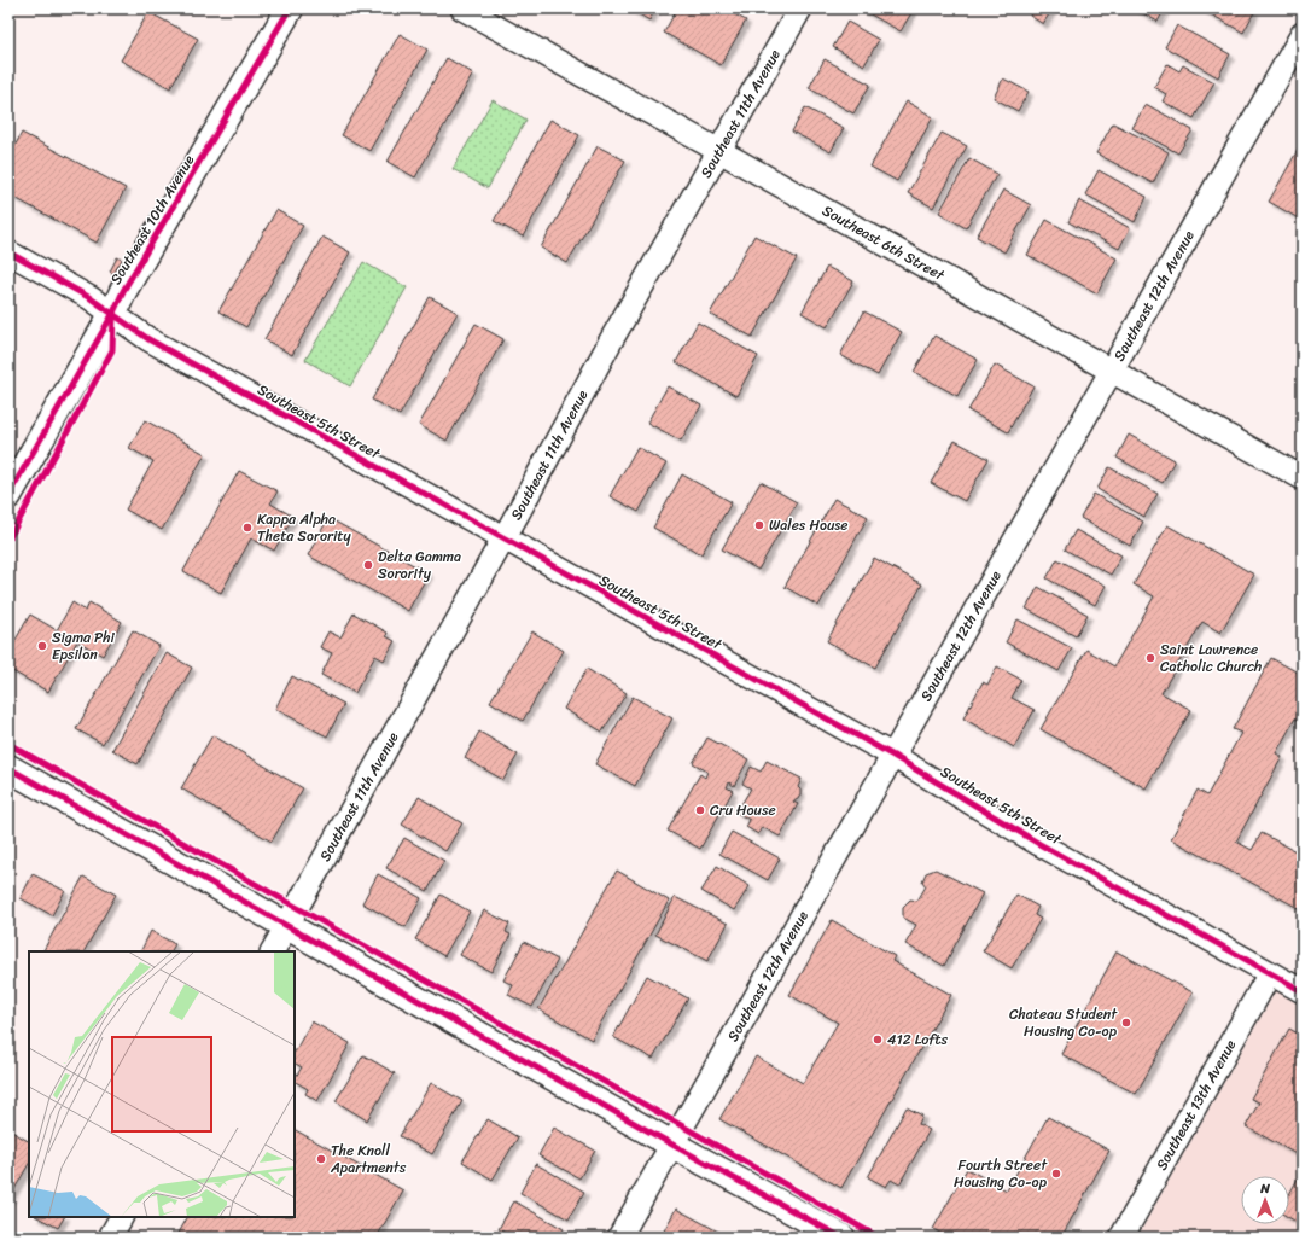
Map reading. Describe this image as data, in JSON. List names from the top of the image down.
{
  "streets": {
    "main road": ["Southeast 10th Avenue"],
    "street": [
      "Southeast 11th Avenue",
      "Southeast 6th Street",
      "Southeast 12th Avenue",
      "Southeast 5th Street",
      "Southeast 13th Avenue"
    ]
  },
  "crossings": [
    ["Southeast 11th Avenue", "Southeast 6th Street"],
    ["Southeast 11th Avenue", "Southeast 5th Street"],
    ["Southeast 10th Avenue", "Southeast 5th Street"],
    ["Southeast 6th Street", "Southeast 12th Avenue"],
    ["Southeast 12th Avenue", "Southeast 5th Street"],
    ["Southeast 5th Street", "Southeast 13th Avenue"]
  ],
  "places": [
    "Wales House",
    "Kappa Alpha Theta Sorority",
    "Delta Gamma Sorority",
    "Sigma Phi Epsilon",
    "Saint Lawrence Catholic Church",
    "Cru House",
    "Chateau Student Housing Co-op",
    "412 Lofts",
    "The Knoll Apartments",
    "Fourth Street Housing Co-op"
  ],
  "north": "top"
}
